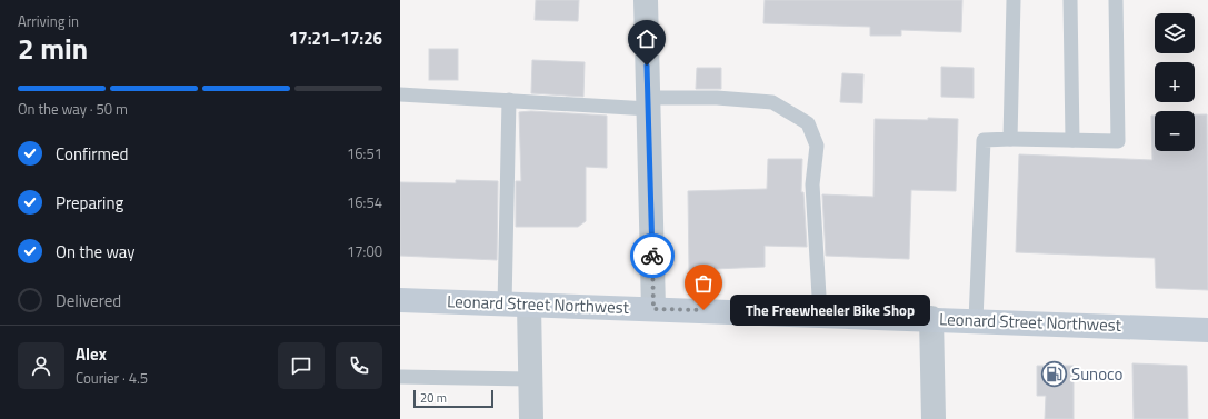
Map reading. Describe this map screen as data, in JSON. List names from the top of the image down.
{
  "streets": {
    "main road": ["Leonard Street Northwest"]
  },
  "places": {
    "other": ["The Freewheeler Bike Shop"],
    "fuel station": ["Sunoco"]
  },
  "scale_bar": "20 m",
  "page": {
    "heading": ["2 min", "Arriving in", "17:21–17:26"],
    "panel": ["Alex", "Courier · 4.5"],
    "map_buttons": ["+", "−"],
    "bar": "On the way · 50 m",
    "list": [
      ["Confirmed", "16:51"],
      ["Preparing", "16:54"],
      ["On the way", "17:00"],
      "Delivered"
    ],
    "bubble": "The Freewheeler Bike Shop",
    "scale": "20 m"
  }
}
